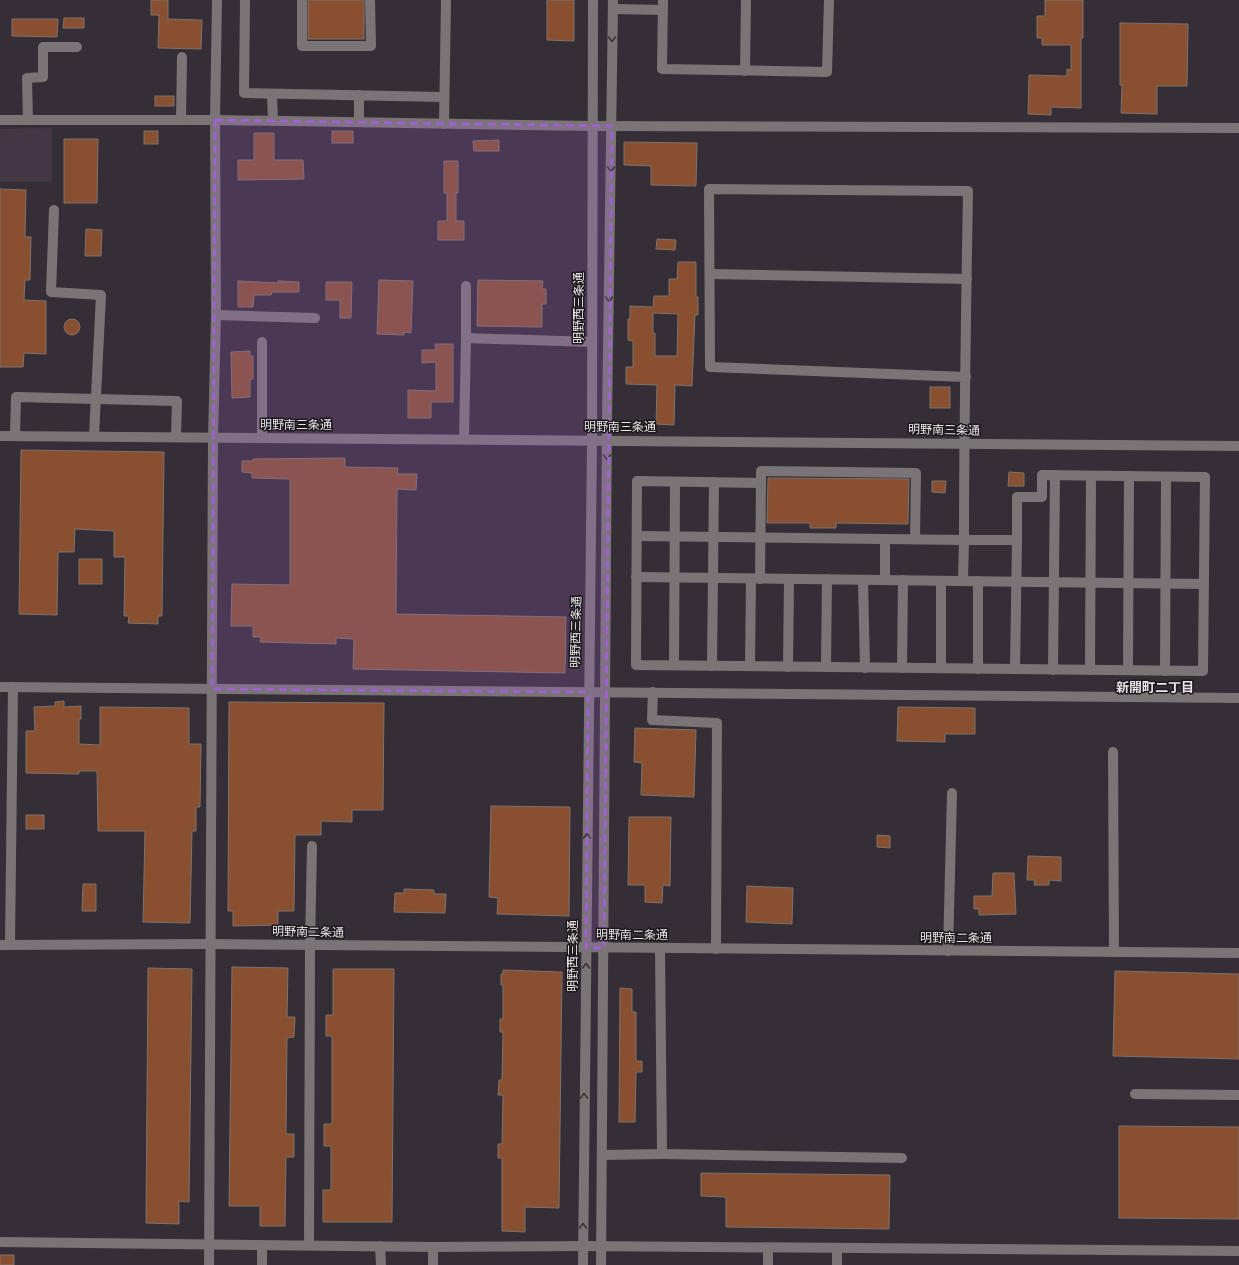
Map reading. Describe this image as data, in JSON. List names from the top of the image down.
{
  "streets": {
    "street": ["明野西三条通", "明野南三条通", "明野南二条通"]
  },
  "crossings": [
    ["明野西三条通", "明野南三条通"],
    ["明野西三条通", "明野南二条通"]
  ],
  "districts": ["新開町二丁目"]
}
